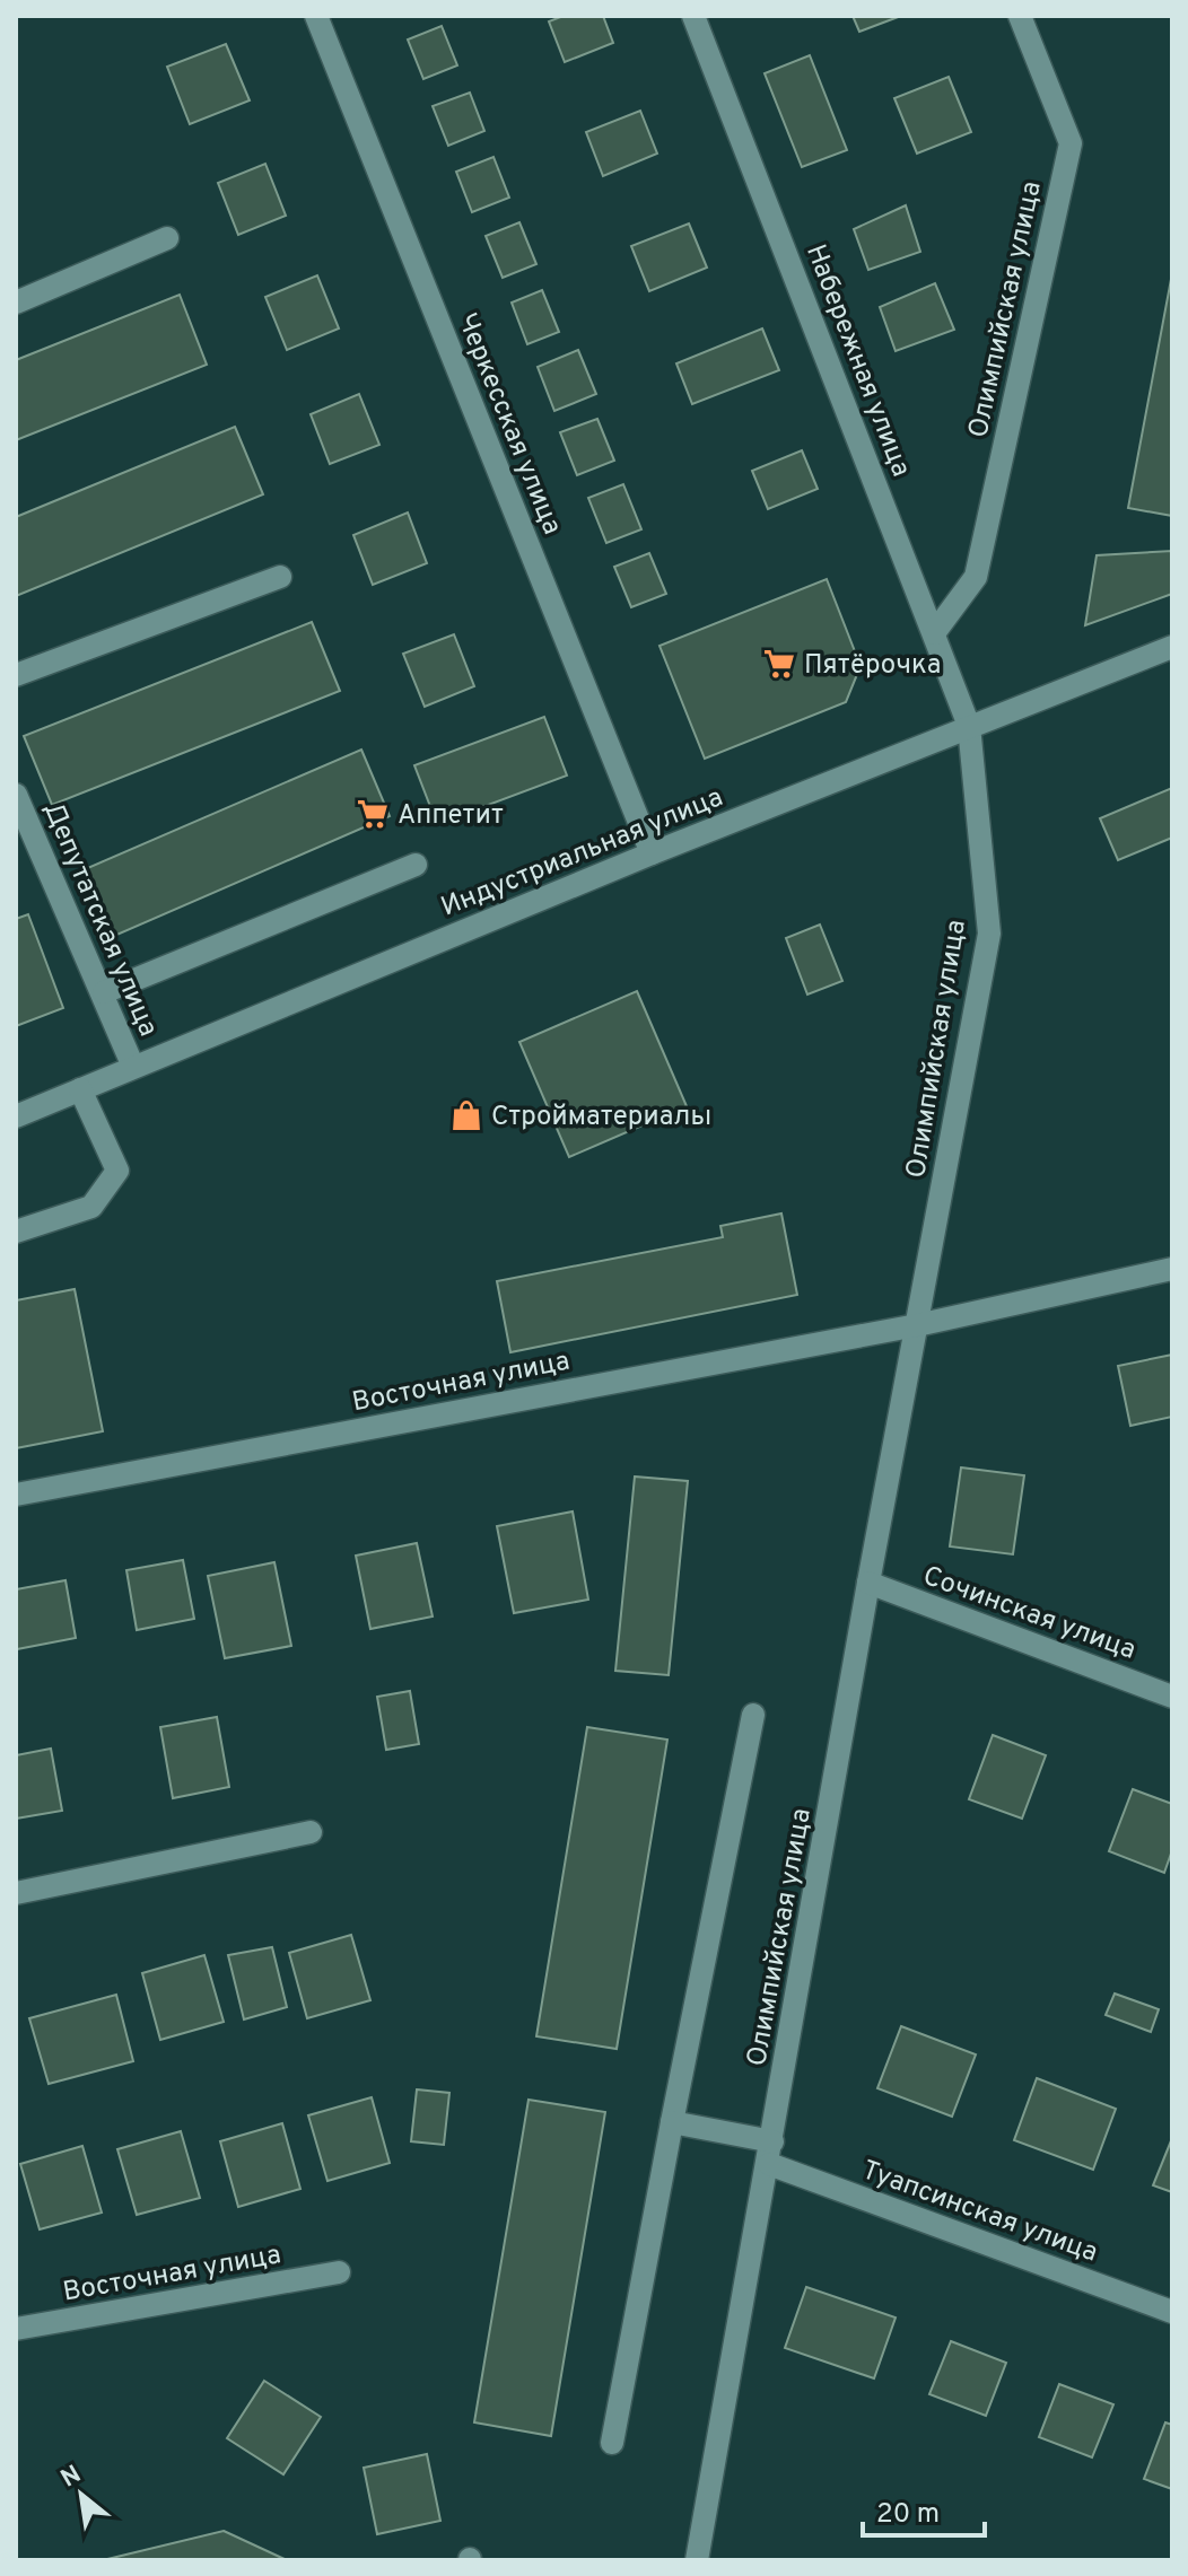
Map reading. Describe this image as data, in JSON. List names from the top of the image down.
{
  "streets": {
    "street": [
      "Олимпийская улица",
      "Набережная улица",
      "Черкесская улица",
      "Индустриальная улица",
      "Депутатская улица",
      "Восточная улица",
      "Сочинская улица",
      "Туапсинская улица"
    ]
  },
  "crossings": [
    ["Олимпийская улица", "Набережная улица"],
    ["Олимпийская улица", "Индустриальная улица"],
    ["Олимпийская улица", "Восточная улица"],
    ["Олимпийская улица", "Сочинская улица"],
    ["Олимпийская улица", "Туапсинская улица"],
    ["Набережная улица", "Индустриальная улица"],
    ["Черкесская улица", "Индустриальная улица"],
    ["Индустриальная улица", "Депутатская улица"]
  ],
  "places": {
    "supermarket": ["Пятёрочка", "Аппетит"],
    "shop": ["Стройматериалы"]
  },
  "scale_bar": "20 m",
  "north": "top left"
}
